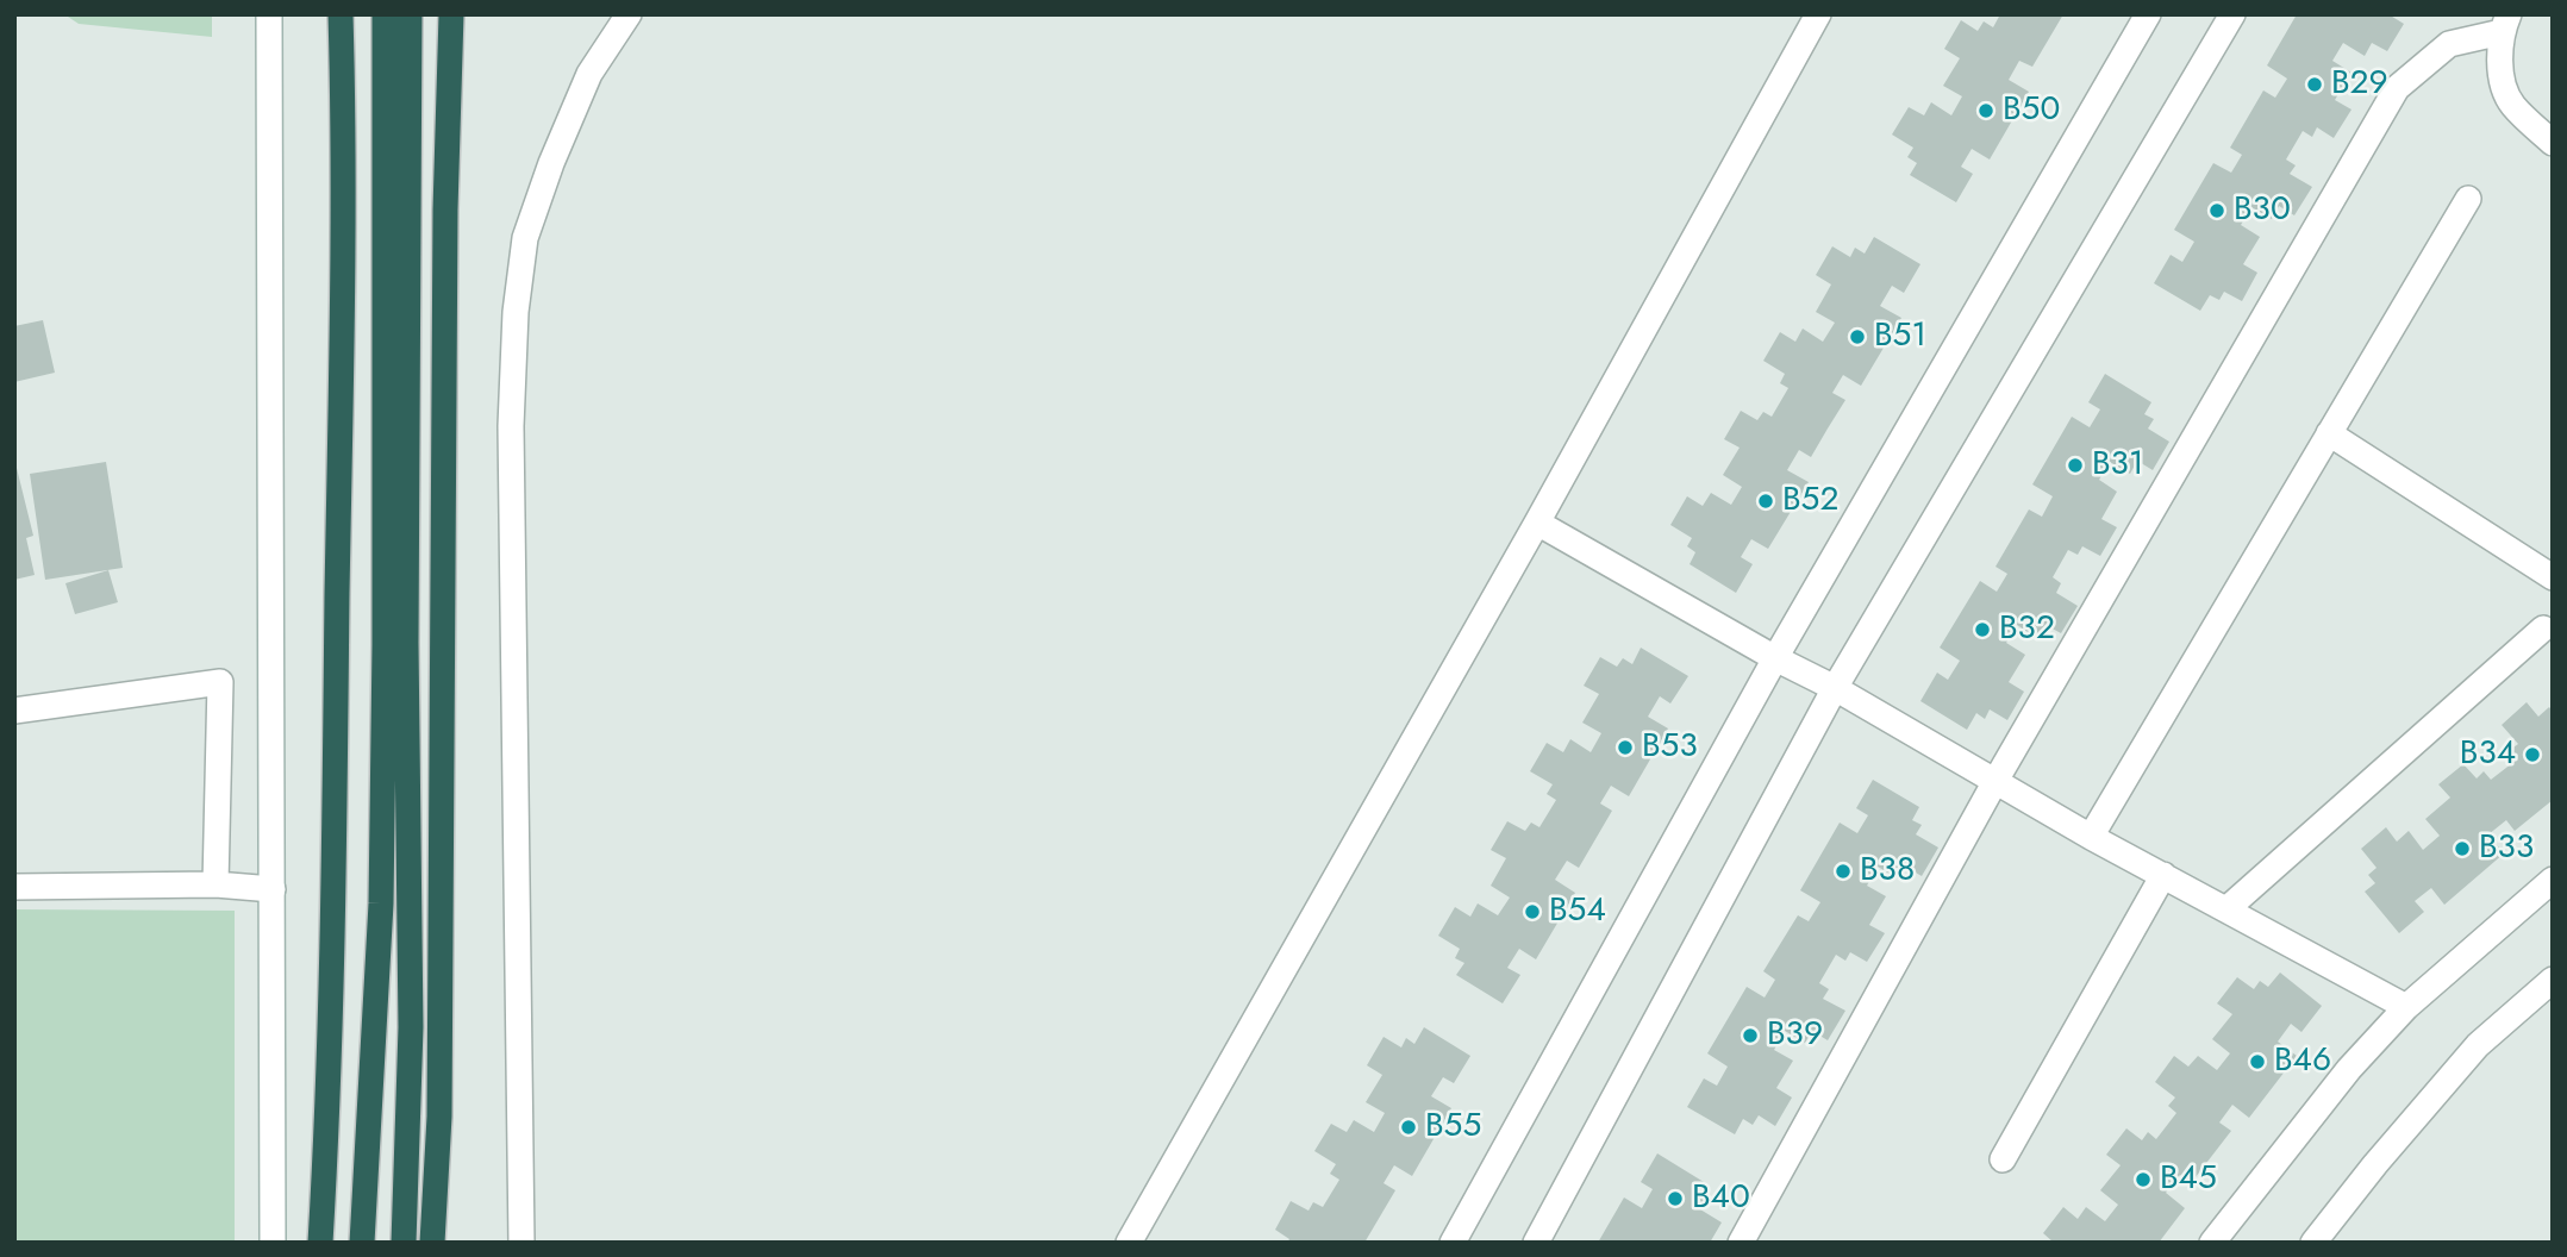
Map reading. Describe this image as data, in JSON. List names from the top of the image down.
{
  "places": [
    "B29",
    "B50",
    "B30",
    "B51",
    "B31",
    "B52",
    "B32",
    "B53",
    "B34",
    "B33",
    "B38",
    "B54",
    "B39",
    "B46",
    "B55",
    "B45",
    "B40"
  ]
}
